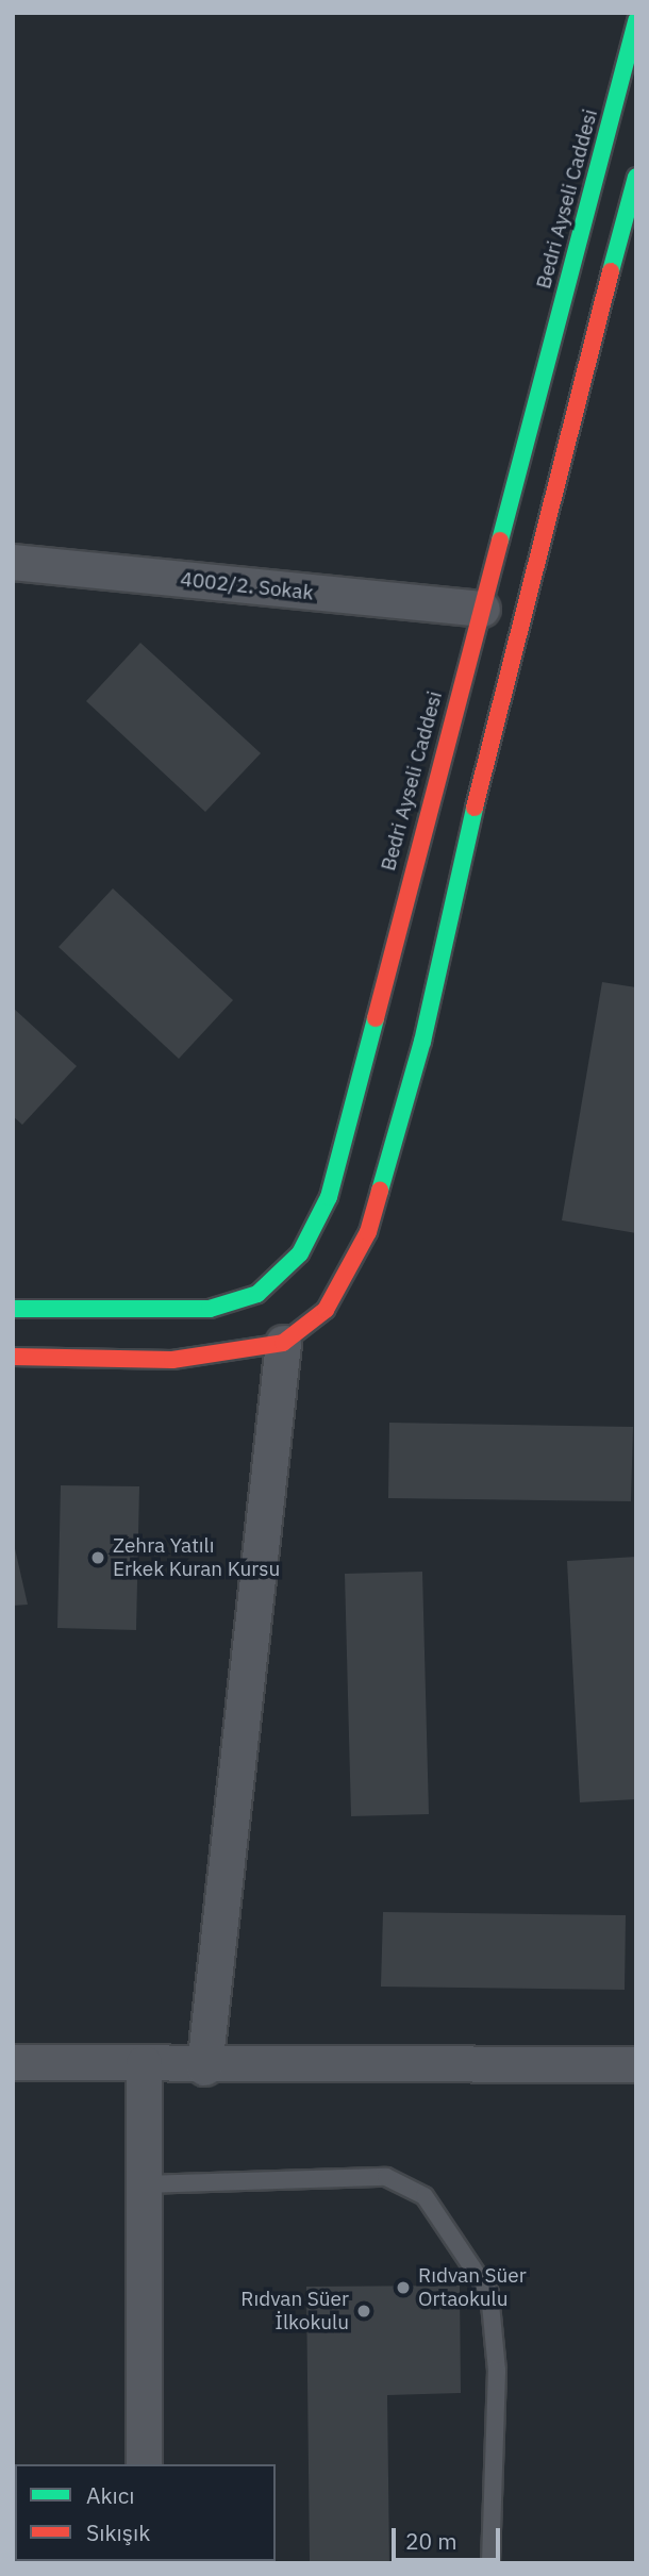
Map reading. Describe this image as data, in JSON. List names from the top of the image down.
{
  "streets": {
    "main road": ["Bedri Ayseli Caddesi"],
    "street": ["4002/2. Sokak"]
  },
  "crossings": [
    ["Bedri Ayseli Caddesi", "4002/2. Sokak"]
  ],
  "places": ["Zehra Yatılı Erkek Kuran Kursu", "Rıdvan Süer Ortaokulu", "Rıdvan Süer İlkokulu"],
  "legend": ["Akıcı", "Sıkışık"],
  "scale_bar": "20 m"
}
